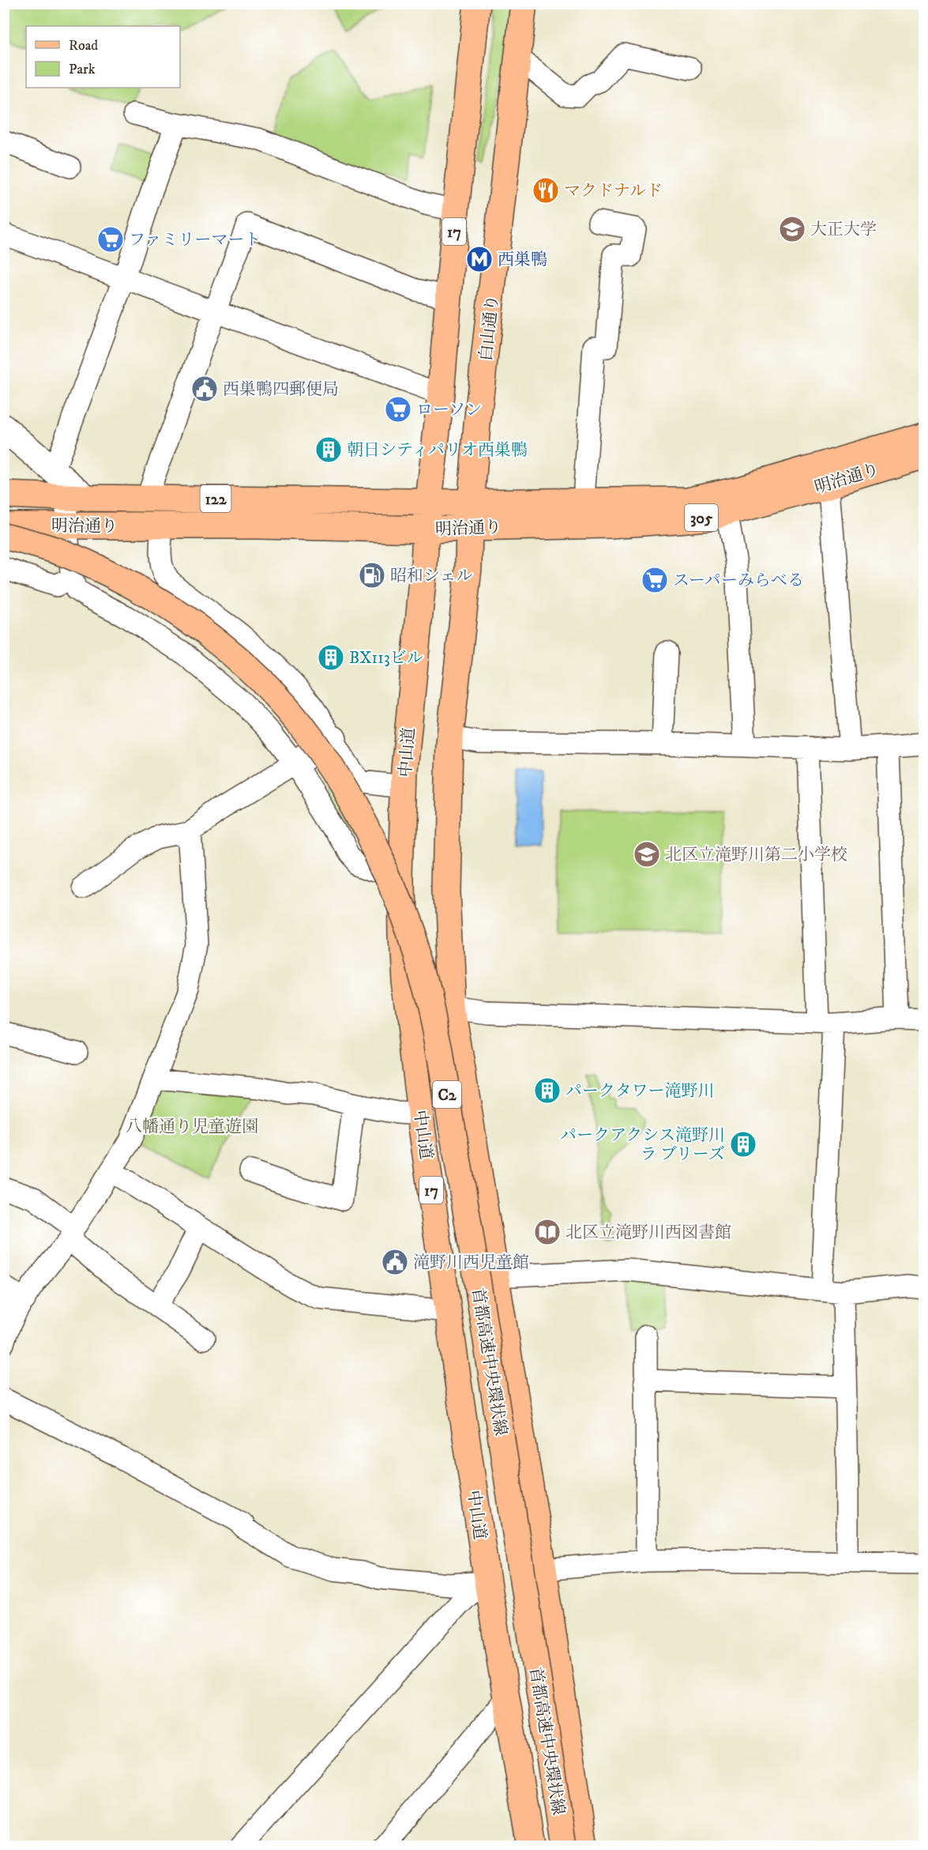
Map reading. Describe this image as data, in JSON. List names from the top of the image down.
{
  "streets": {
    "main road": [
      "17",
      "白山通り",
      "明治通り",
      "122",
      "305",
      "中山道",
      "C2",
      "首都高速中央環状線"
    ]
  },
  "crossings": [
    ["17", "明治通り"],
    ["17", "中山道"],
    ["白山通り", "明治通り"],
    ["明治通り", "中山道"]
  ],
  "parks": ["八幡通り児童遊園"],
  "places": {
    "restaurant": ["マクドナルド"],
    "school or university": ["大正大学", "北区立滝野川第二小学校"],
    "supermarket": ["ファミリーマート", "ローソン", "スーパーみらべる"],
    "metro station": ["西巣鴨"],
    "public building": ["西巣鴨四郵便局", "滝野川西児童館"],
    "building": [
      "朝日シティパリオ西巣鴨",
      "BX113ビル",
      "パークタワー滝野川",
      "パークアクシス滝野川 ラ ブリーズ"
    ],
    "fuel station": ["昭和シェル"],
    "library": ["北区立滝野川西図書館"]
  },
  "legend": ["Road", "Park"]
}
